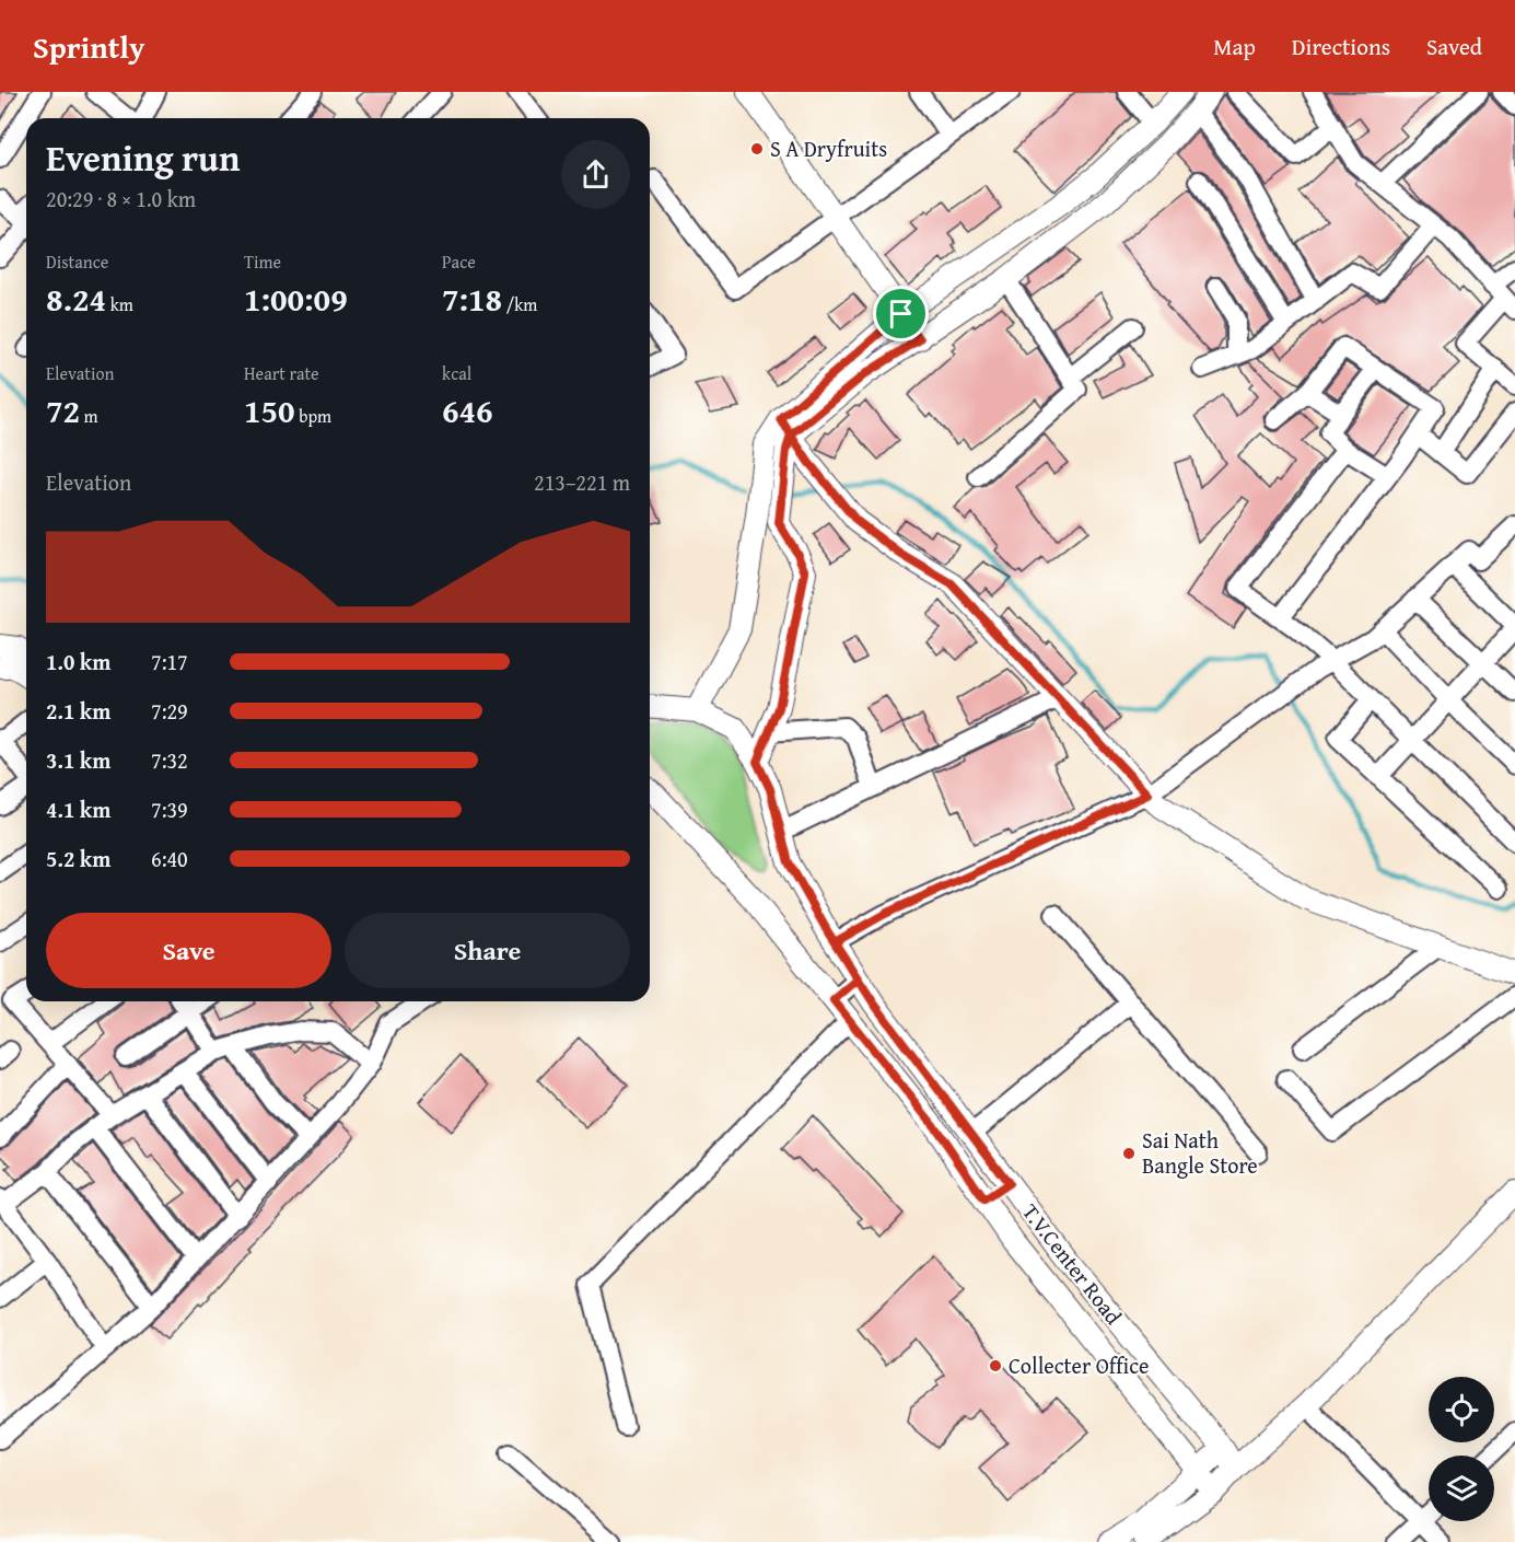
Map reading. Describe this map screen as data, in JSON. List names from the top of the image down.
{
  "streets": {
    "street": ["T.V.Center Road"]
  },
  "places": ["S A Dryfruits", "Sai Nath Bangle Store", "Collecter Office"],
  "page": {
    "header": "Sprintly",
    "nav": ["Map", "Directions", "Saved"],
    "heading": ["Evening run", "20:29 · 8 × 1.0 km"],
    "stats": [
      ["Distance", "8.24 km"],
      ["Time", "1:00:09"],
      ["Pace", "7:18 /km"],
      ["Elevation", "72 m"],
      ["Heart rate", "150 bpm"],
      ["kcal", "646"]
    ],
    "chart": ["Elevation", "213–221 m"],
    "list": [
      {
        "name": "1.0 km",
        "note": "7:17"
      },
      {
        "name": "2.1 km",
        "note": "7:29"
      },
      {
        "name": "3.1 km",
        "note": "7:32"
      },
      {
        "name": "4.1 km",
        "note": "7:39"
      },
      {
        "name": "5.2 km",
        "note": "6:40"
      }
    ],
    "buttons": ["Save", "Share"]
  }
}
